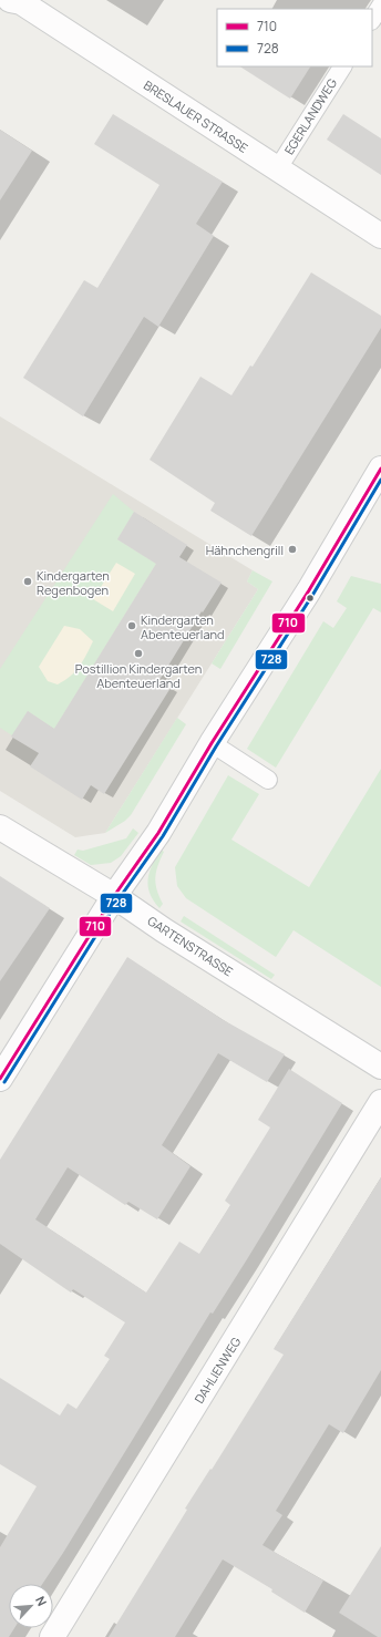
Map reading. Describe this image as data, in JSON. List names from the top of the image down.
{
  "streets": {
    "street": ["BRESLAUER STRASSE", "GARTENSTRASSE", "DAHLIENWEG"],
    "lane": ["EGERLANDWEG"]
  },
  "crossings": [
    ["BRESLAUER STRASSE", "EGERLANDWEG"]
  ],
  "places": [
    "Hähnchengrill",
    "Kindergarten Regenbogen",
    "Kindergarten Abenteuerland",
    "Postillion Kindergarten Abenteuerland"
  ],
  "lines": ["transit line 710", "transit line 728"],
  "legend": ["710", "728"],
  "north": "top right"
}
